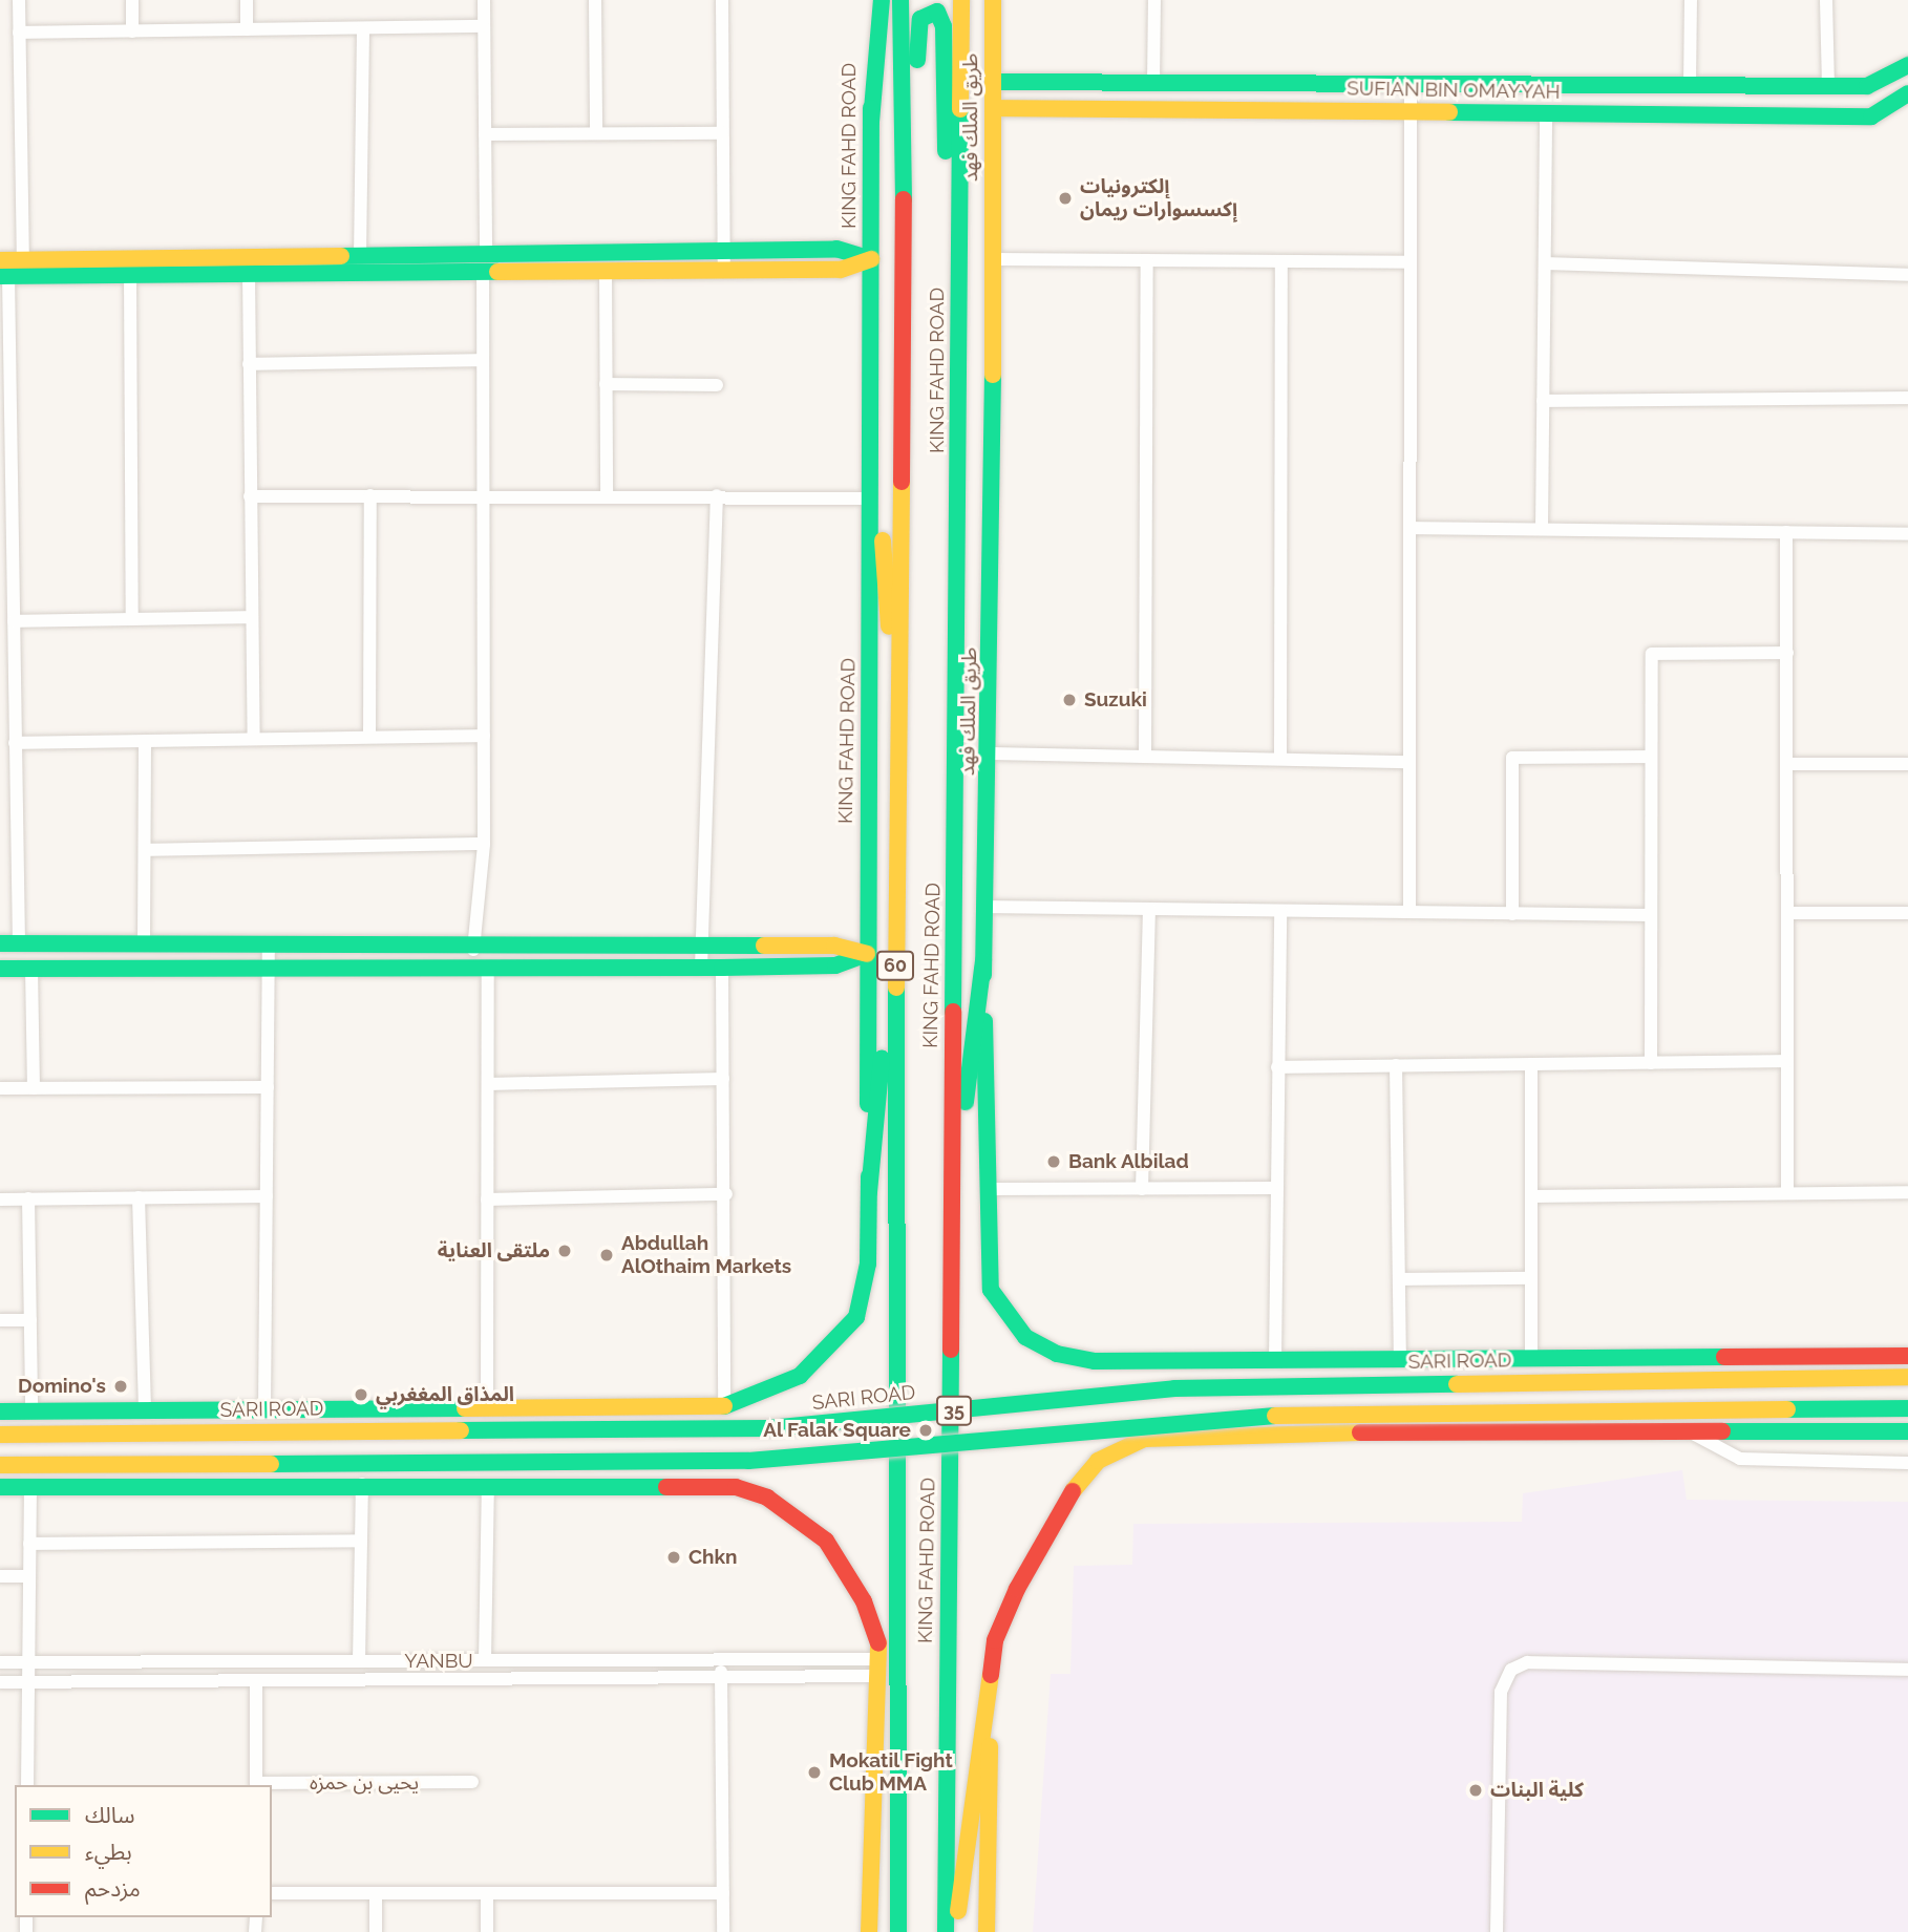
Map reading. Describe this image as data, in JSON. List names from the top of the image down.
{
  "streets": {
    "main road": [
      "SUFIAN BIN OMAYYAH",
      "طريق الملك فهد",
      "KING FAHD ROAD",
      "60",
      "SARI ROAD",
      "35"
    ],
    "street": ["YANBU", "يحيى بن حمزه"]
  },
  "crossings": [
    ["SUFIAN BIN OMAYYAH", "طريق الملك فهد"]
  ],
  "places": [
    "إلكترونيات إكسسوارات ريمان",
    "Suzuki",
    "Bank Albilad",
    "ملتقى العناية",
    "Abdullah AlOthaim Markets",
    "Domino's",
    "المذاق المغغربي",
    "Al Falak Square",
    "Chkn",
    "Mokatil Fight Club MMA",
    "كلية البنات"
  ],
  "legend": ["سالك", "بطيء", "مزدحم"]
}
